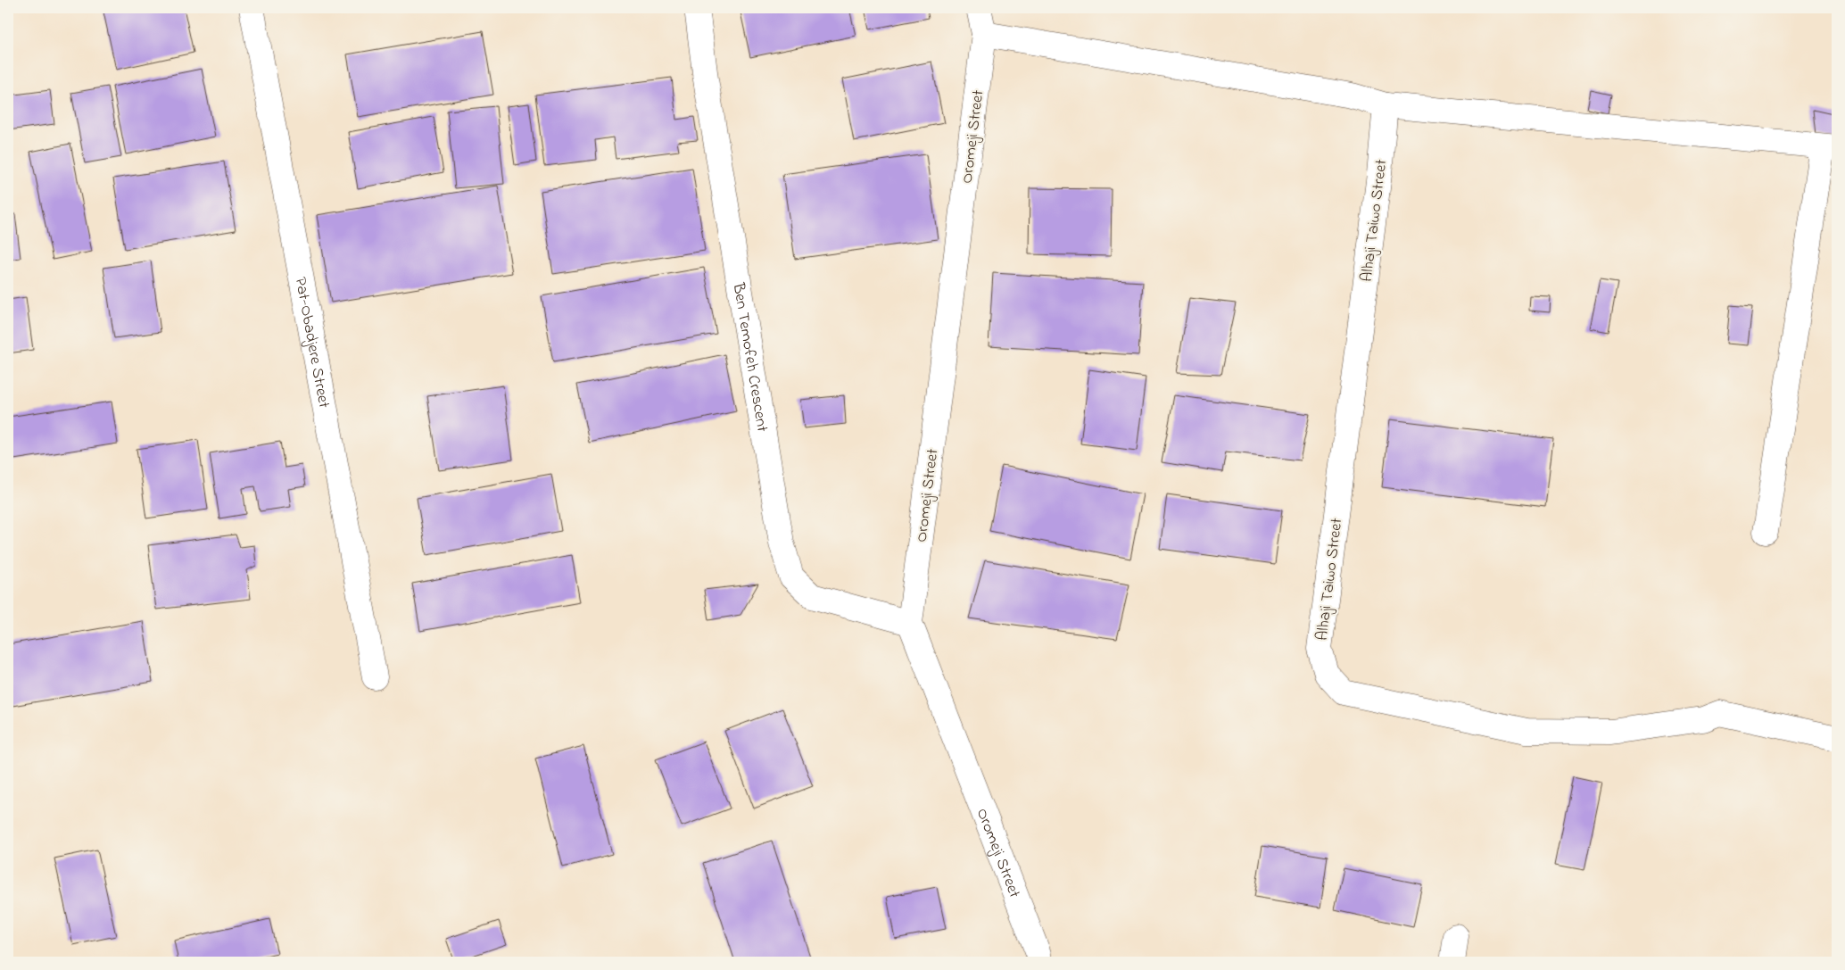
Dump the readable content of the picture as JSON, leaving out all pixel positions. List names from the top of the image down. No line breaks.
{"streets":{"street":["Oromeji Street","Alhaji Taiwo Street","Pat-Obadjere Street","Ben Temofeh Crescent"]},"crossings":[["Oromeji Street","Ben Temofeh Crescent"]]}
